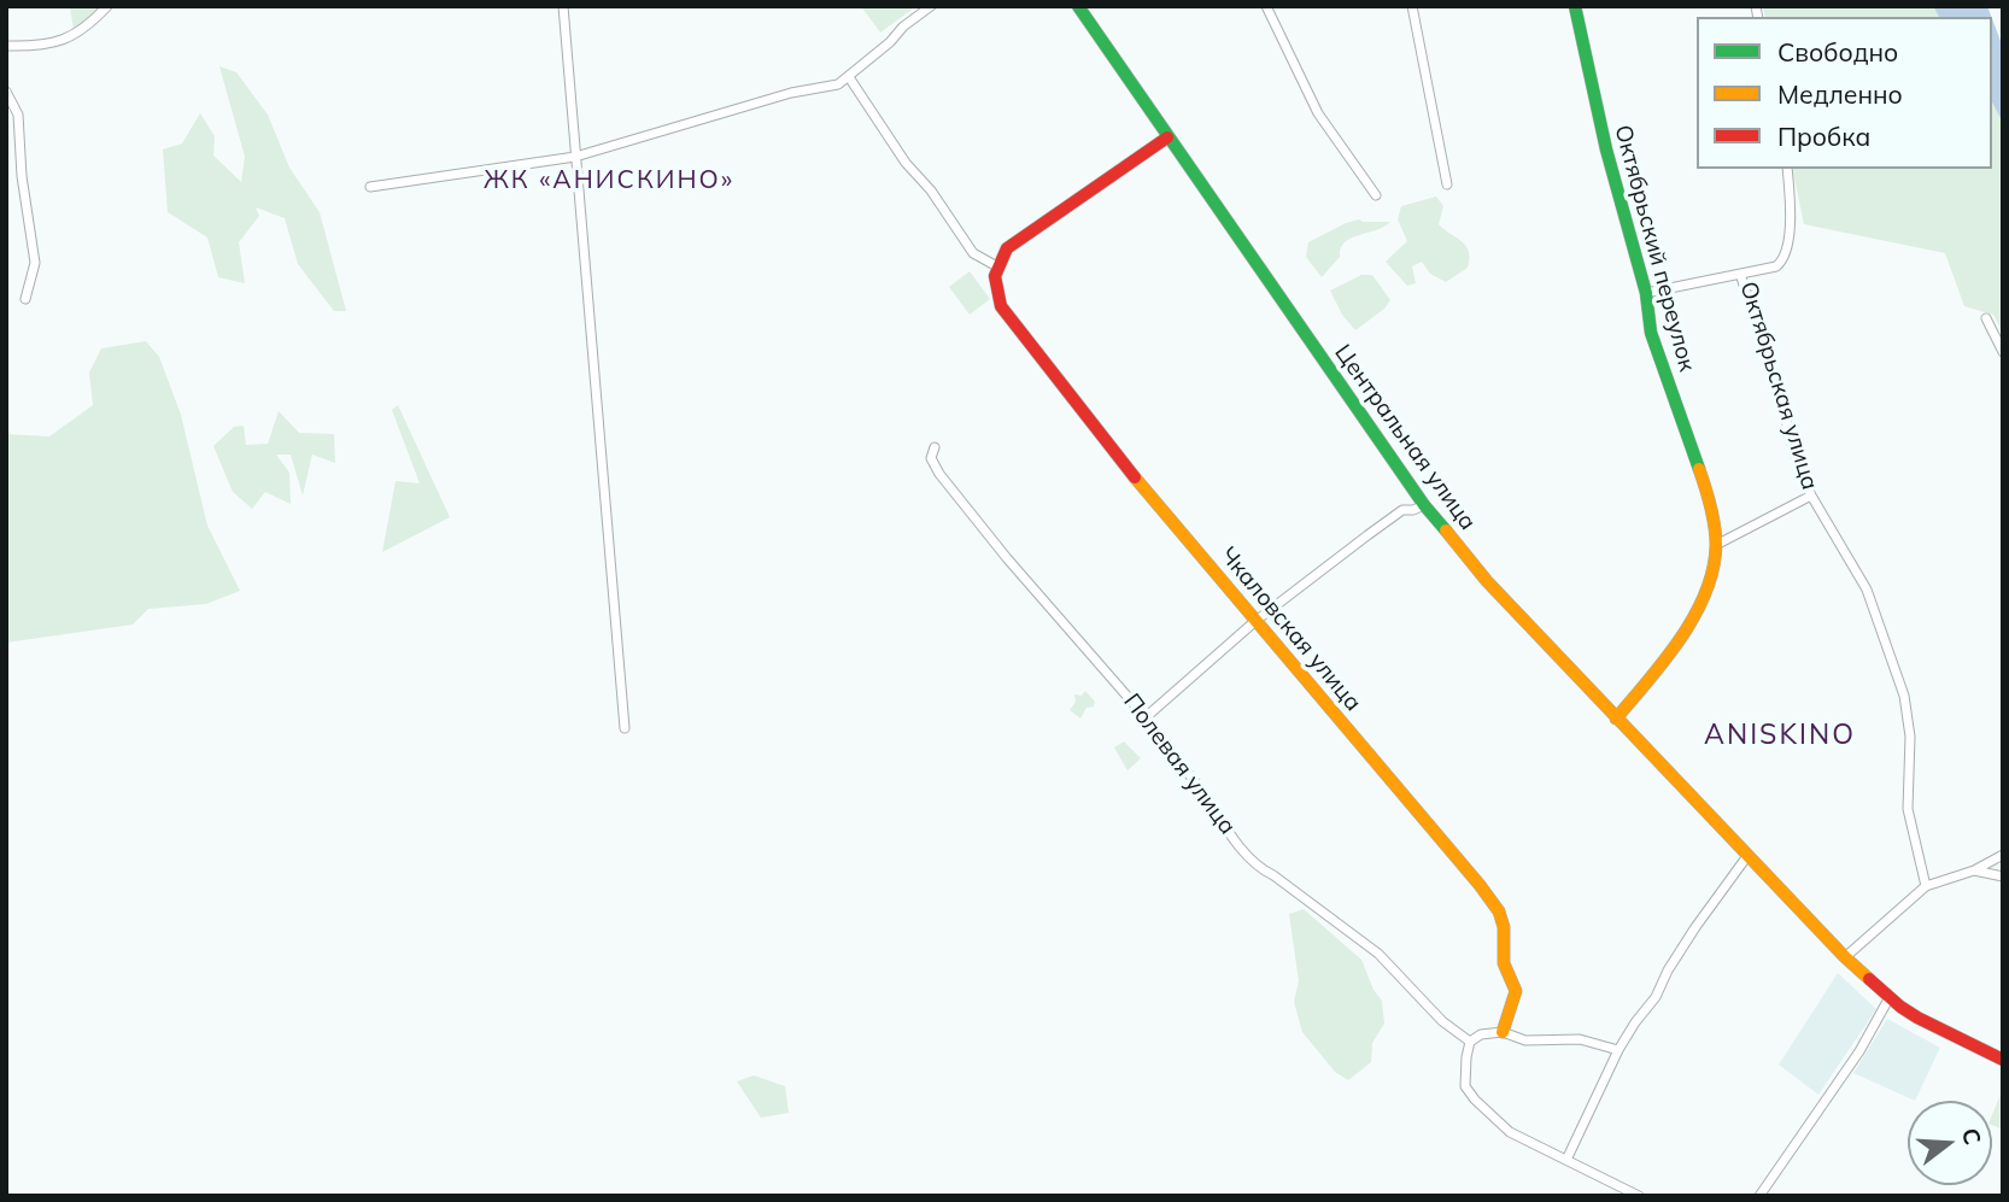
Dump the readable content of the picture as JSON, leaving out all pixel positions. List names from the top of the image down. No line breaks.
{"streets":{"street":["Октябрьский переулок","Октябрьская улица","Центральная улица","Чкаловская улица","Полевая улица"]},"crossings":[["Октябрьский переулок","Центральная улица"]],"districts":["ЖК «АНИСКИНО»","ANISKINO"],"legend":["Свободно","Медленно","Пробка"],"north":"right"}
